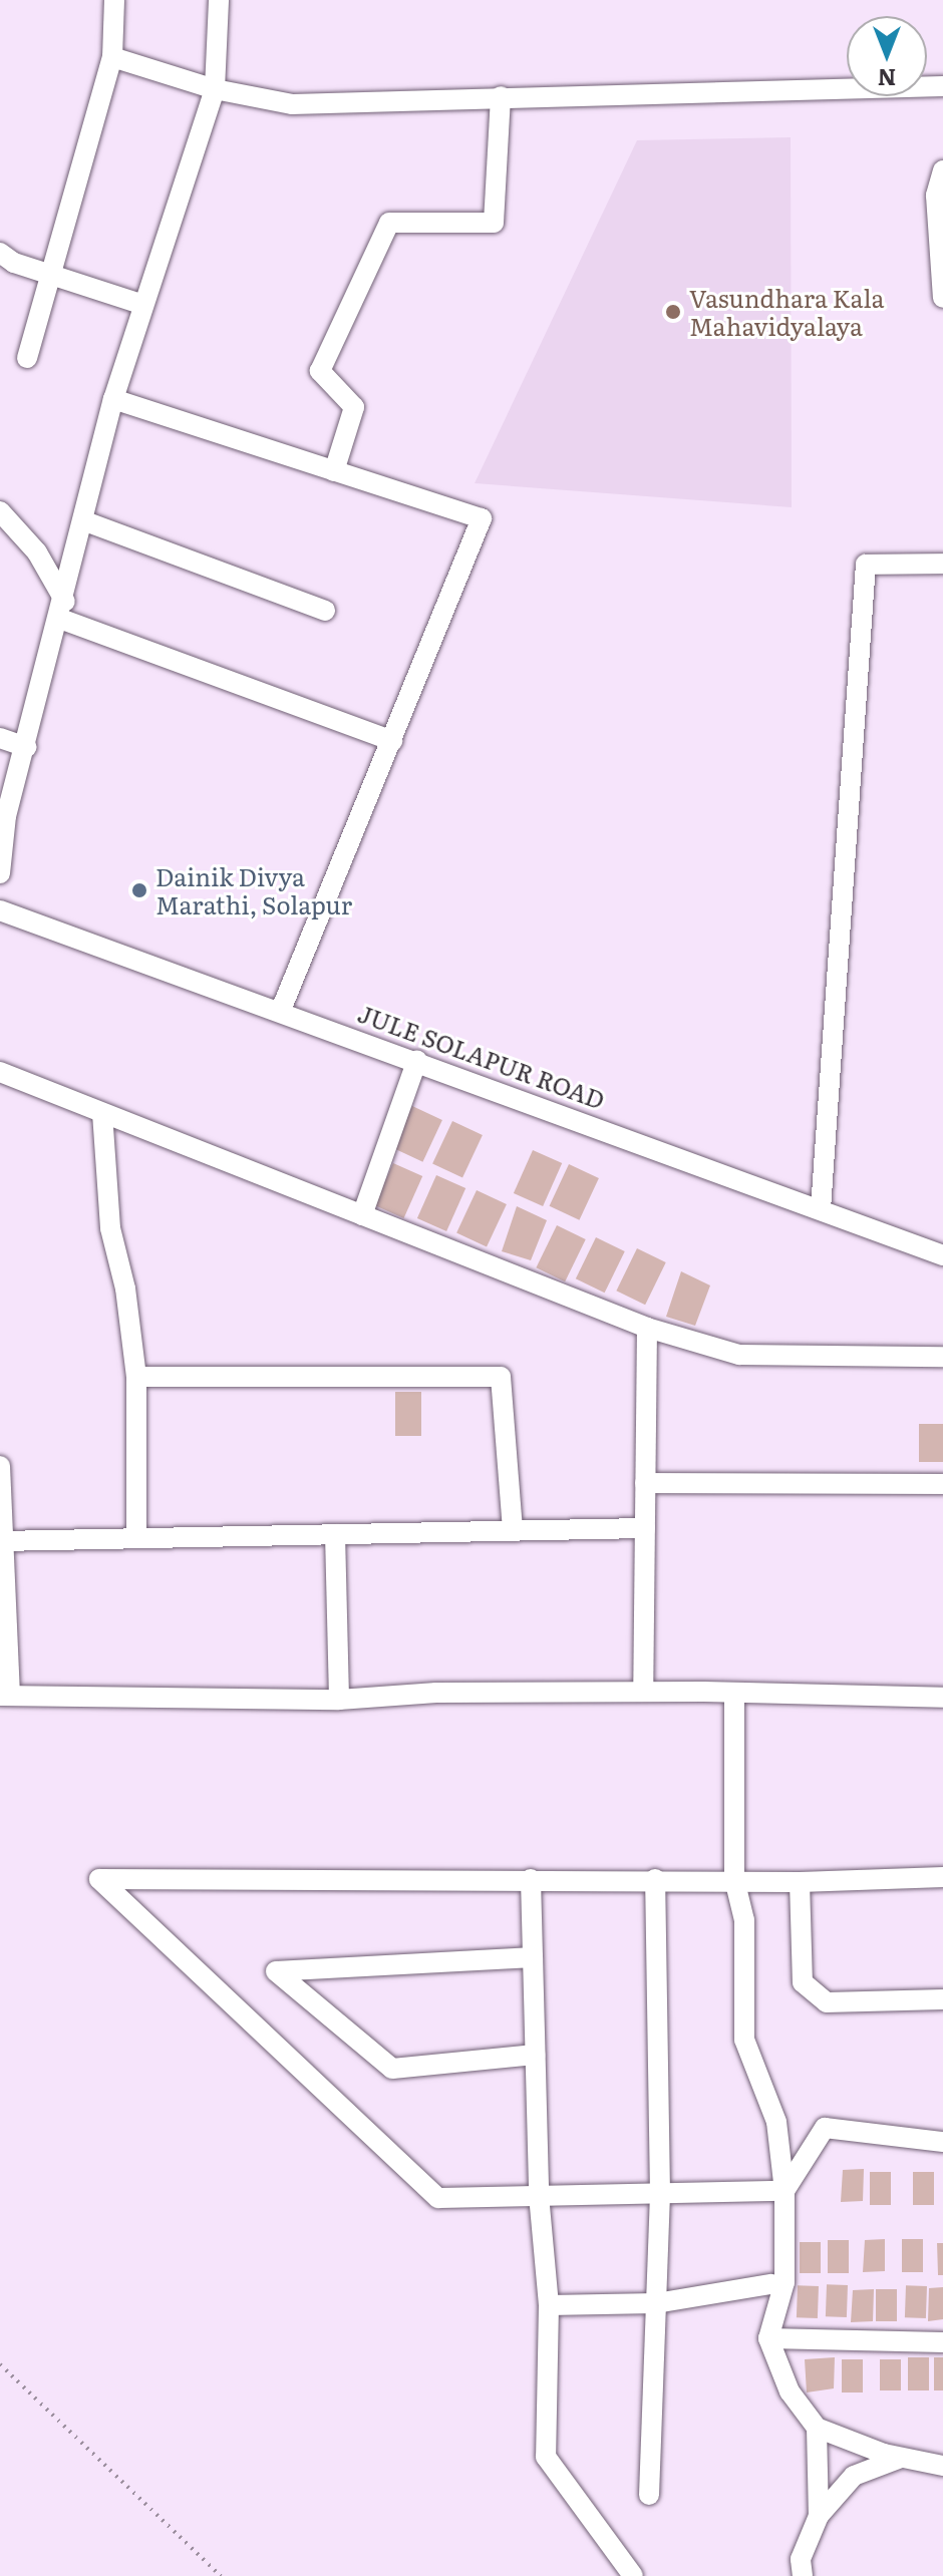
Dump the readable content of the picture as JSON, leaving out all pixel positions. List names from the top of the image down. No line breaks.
{"streets":{"street":["JULE SOLAPUR ROAD"]},"places":["Vasundhara Kala Mahavidyalaya","Dainik Divya Marathi, Solapur"],"north":"bottom"}
